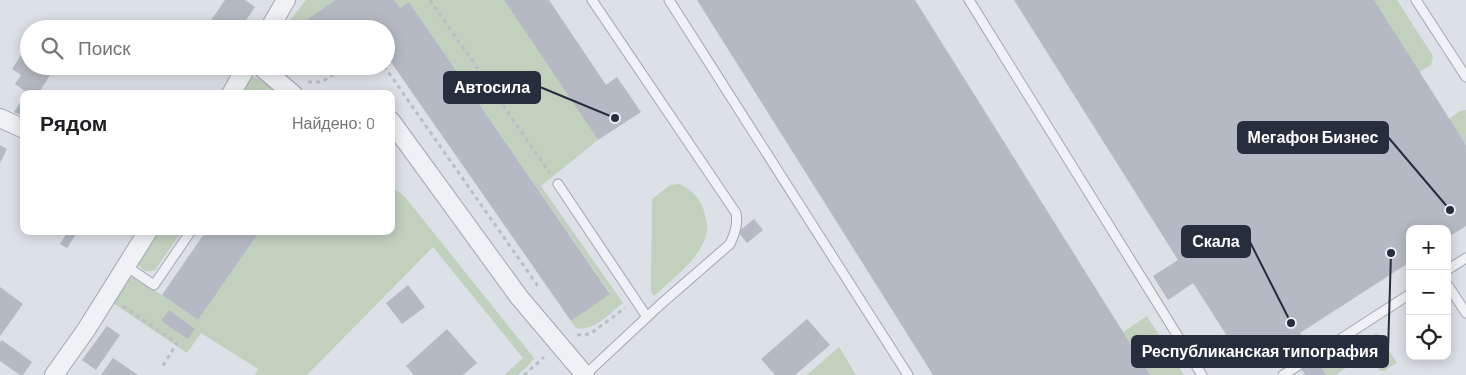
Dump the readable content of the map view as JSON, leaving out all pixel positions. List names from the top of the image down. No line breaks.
{"places":["Автосила","Мегафон Бизнес","Республиканская типография","Скала"],"page":{"search":"Поиск","heading":["Рядом","Найдено: 0"],"map_buttons":["+","−"]}}
